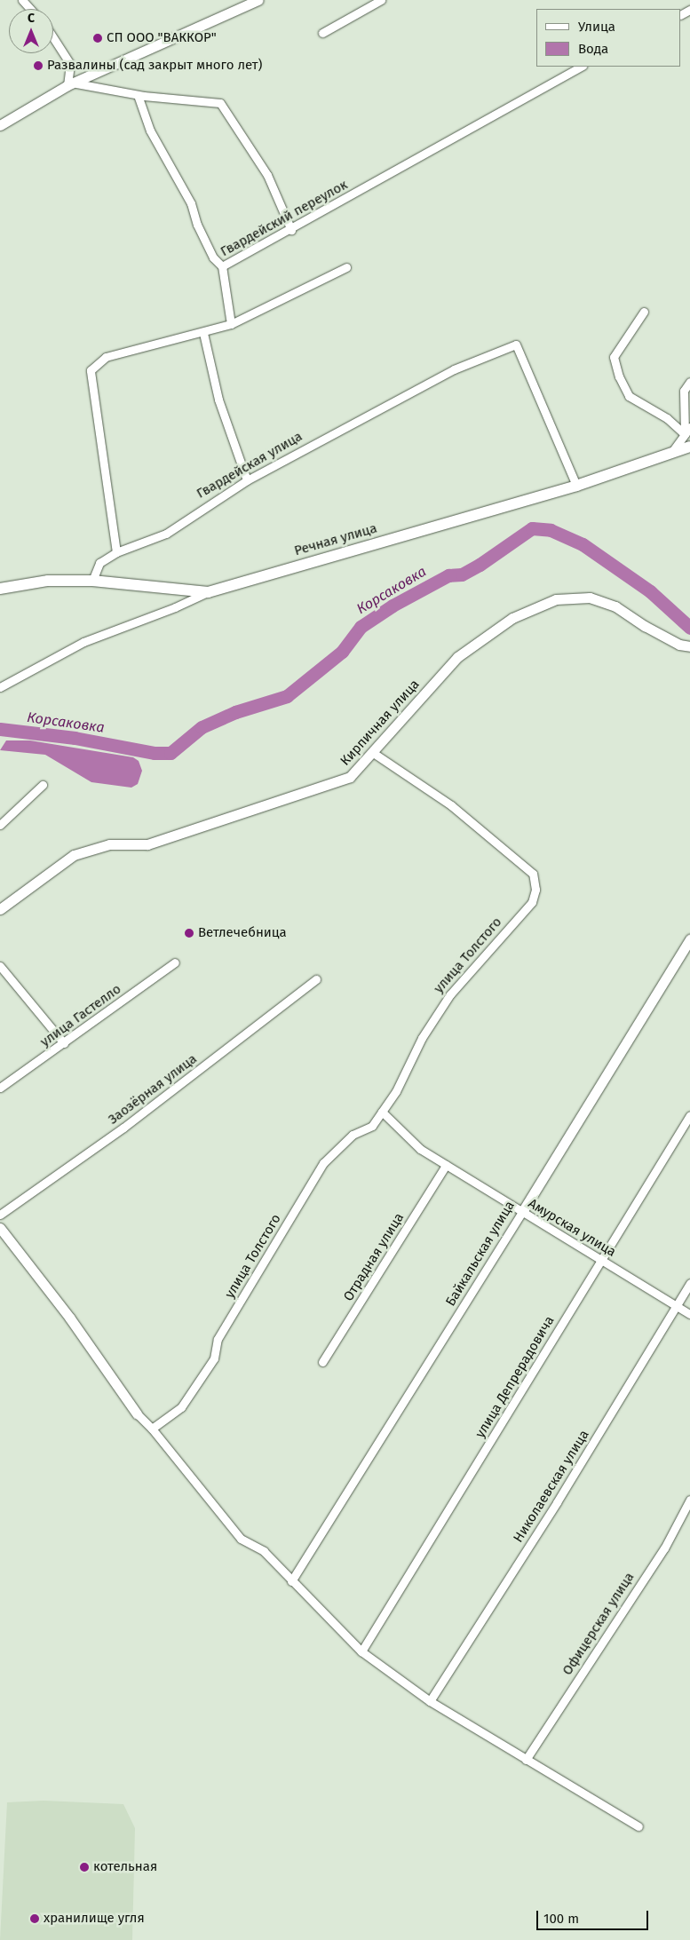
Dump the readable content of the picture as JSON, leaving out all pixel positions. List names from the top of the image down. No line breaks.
{"streets":{"main road":["Речная улица"],"street":["Гвардейский переулок","Гвардейская улица","Кирпичная улица","улица Толстого","улица Гастелло","Заозёрная улица","Амурская улица","Байкальская улица","Отрадная улица","улица Депрерадовича","Николаевская улица","Офицерская улица"]},"crossings":[["Гвардейская улица","Речная улица"],["Кирпичная улица","улица Толстого"],["улица Толстого","Амурская улица"],["Амурская улица","Байкальская улица"],["Амурская улица","Отрадная улица"],["Амурская улица","улица Депрерадовича"],["Амурская улица","Николаевская улица"]],"water":["Корсаковка"],"places":["СП ООО \"ВАККОР\"","Развалины (сад закрыт много лет)","Ветлечебница","котельная","хранилище угля"],"legend":["Улица","Вода"],"scale_bar":"100 m","north":"top"}
